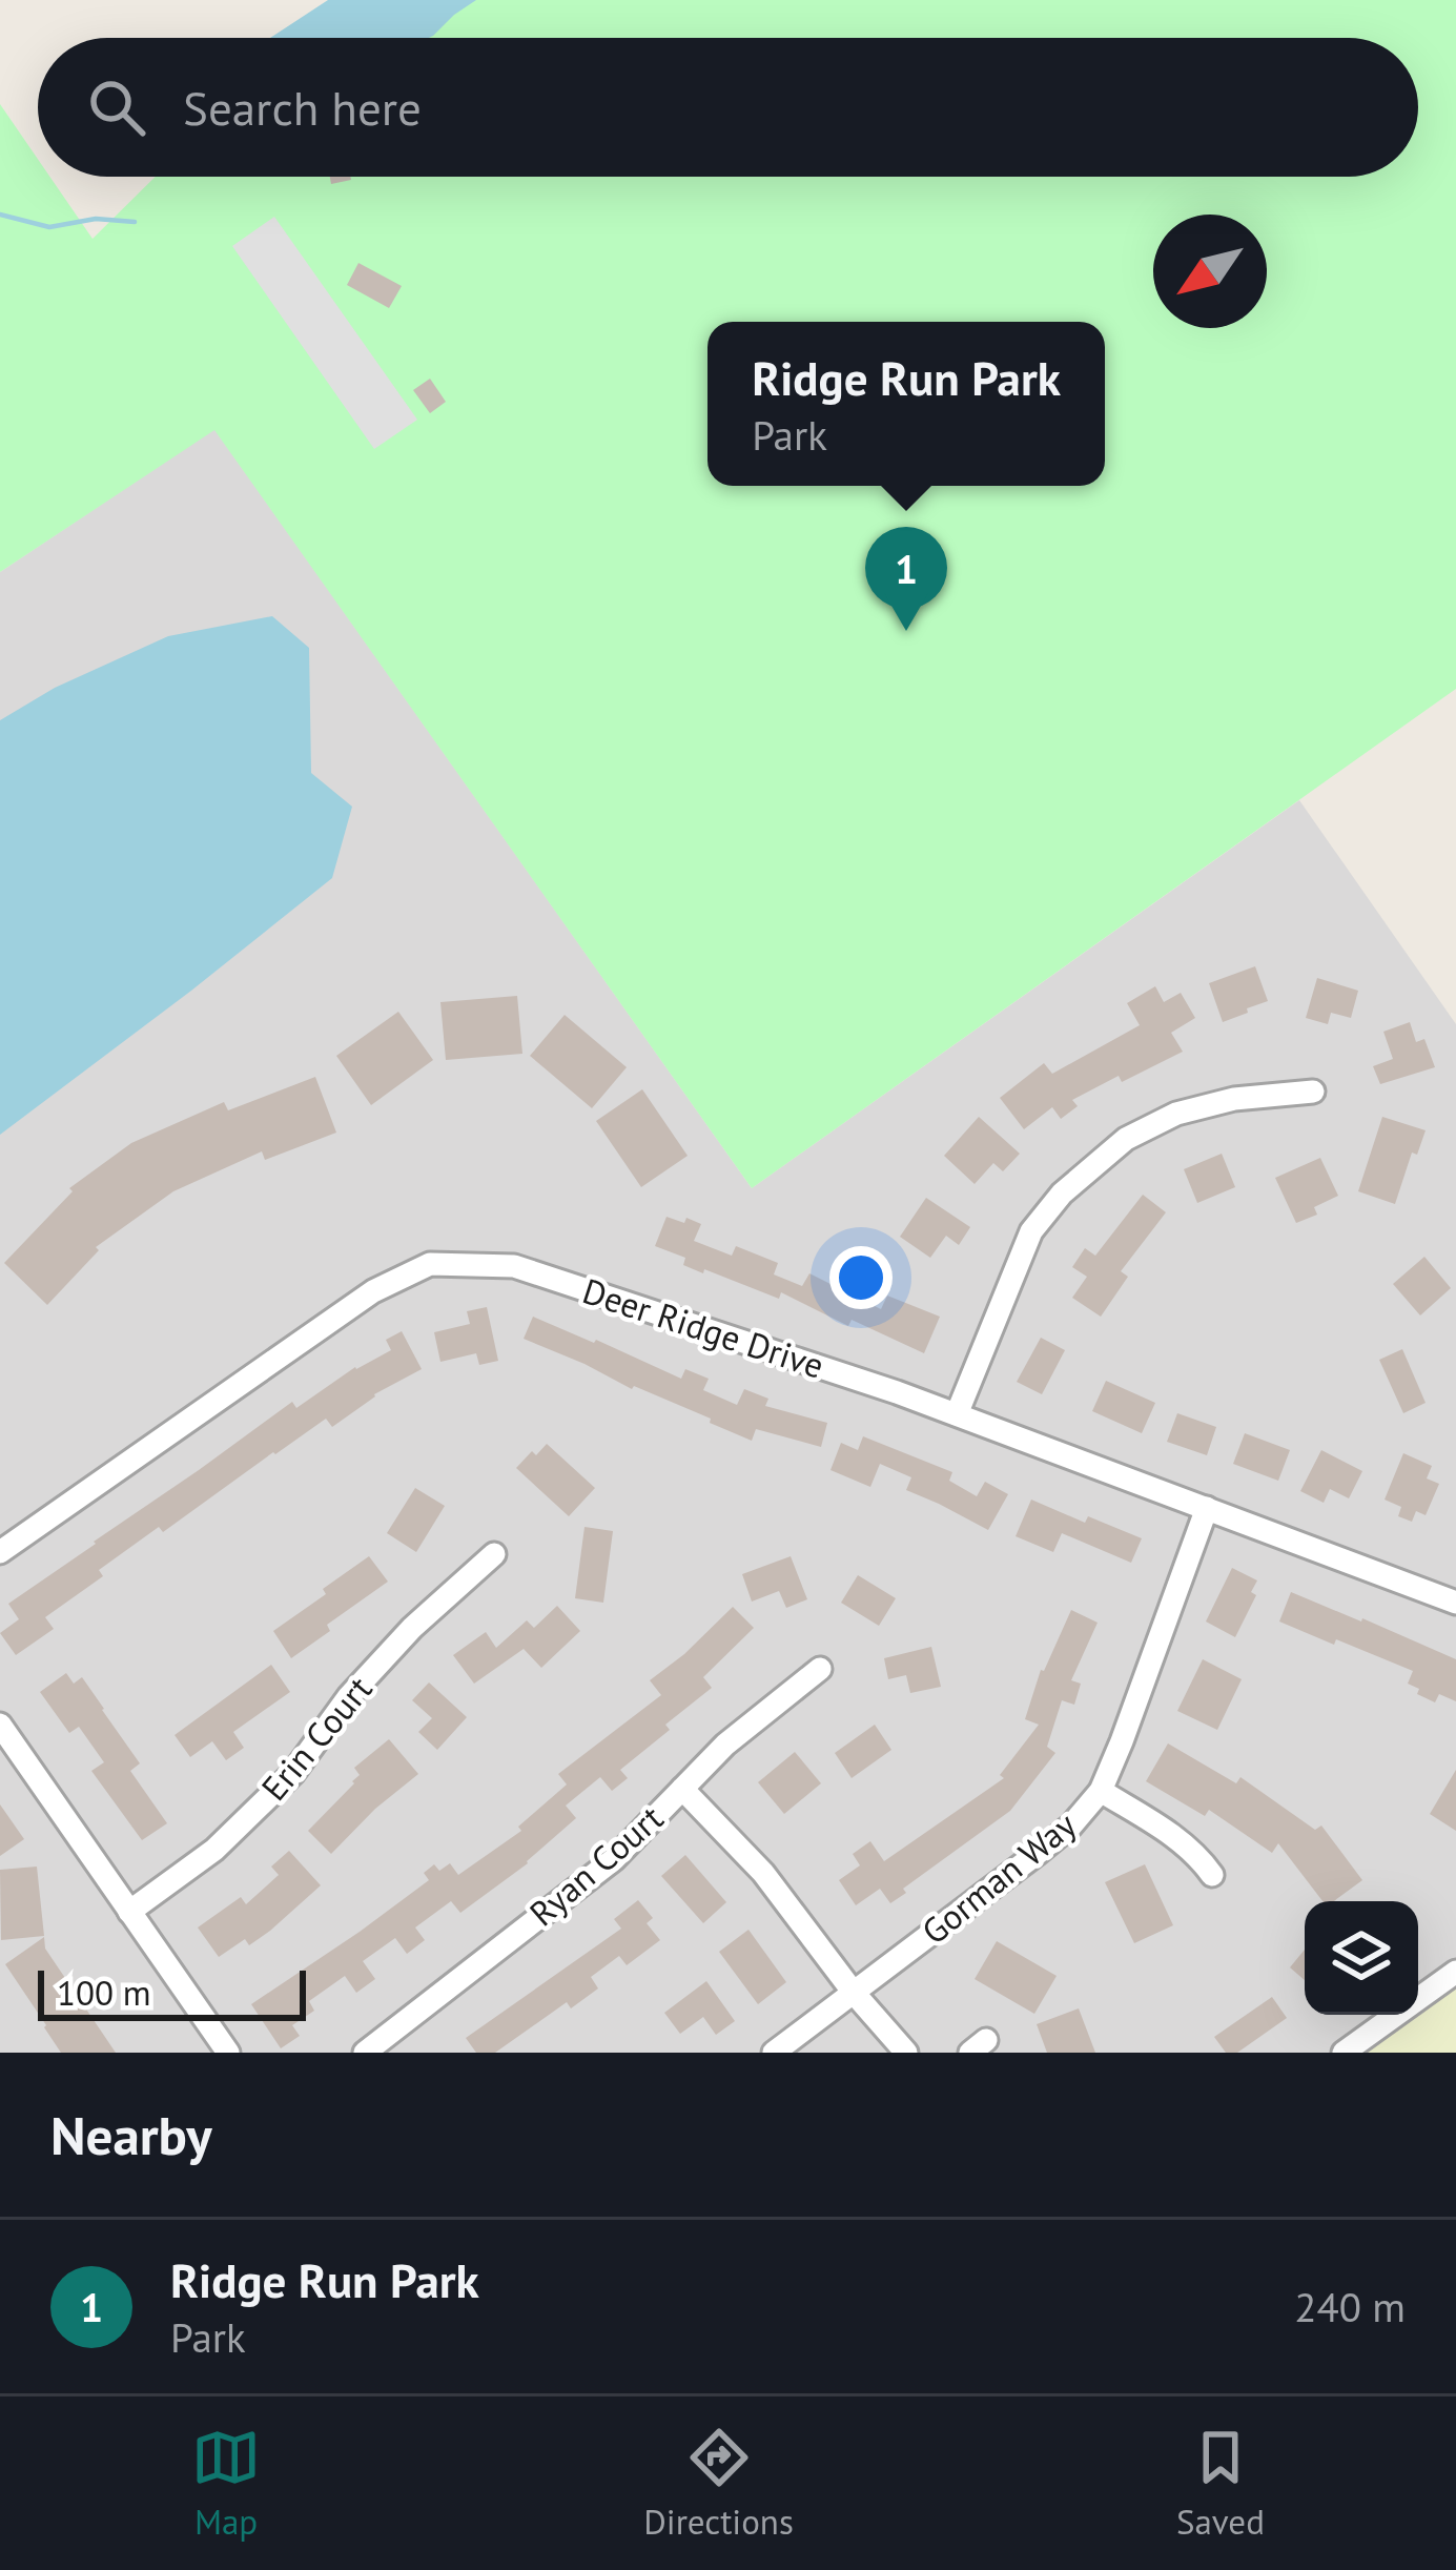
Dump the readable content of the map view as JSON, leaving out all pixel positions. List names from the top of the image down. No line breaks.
{"streets":{"street":["Deer Ridge Drive","Erin Court","Ryan Court","Gorman Way"]},"crossings":[["Deer Ridge Drive","Gorman Way"]],"scale_bar":"100 m","north":"bottom left","page":{"search":"Search here","popup":["Ridge Run Park","Park"],"pins":"1","scale":"100 m","heading":"Nearby","list":[{"mark":"1","name":"Ridge Run Park","note":"Park","value":"240 m"}],"nav":["Map","Directions","Saved"]}}
